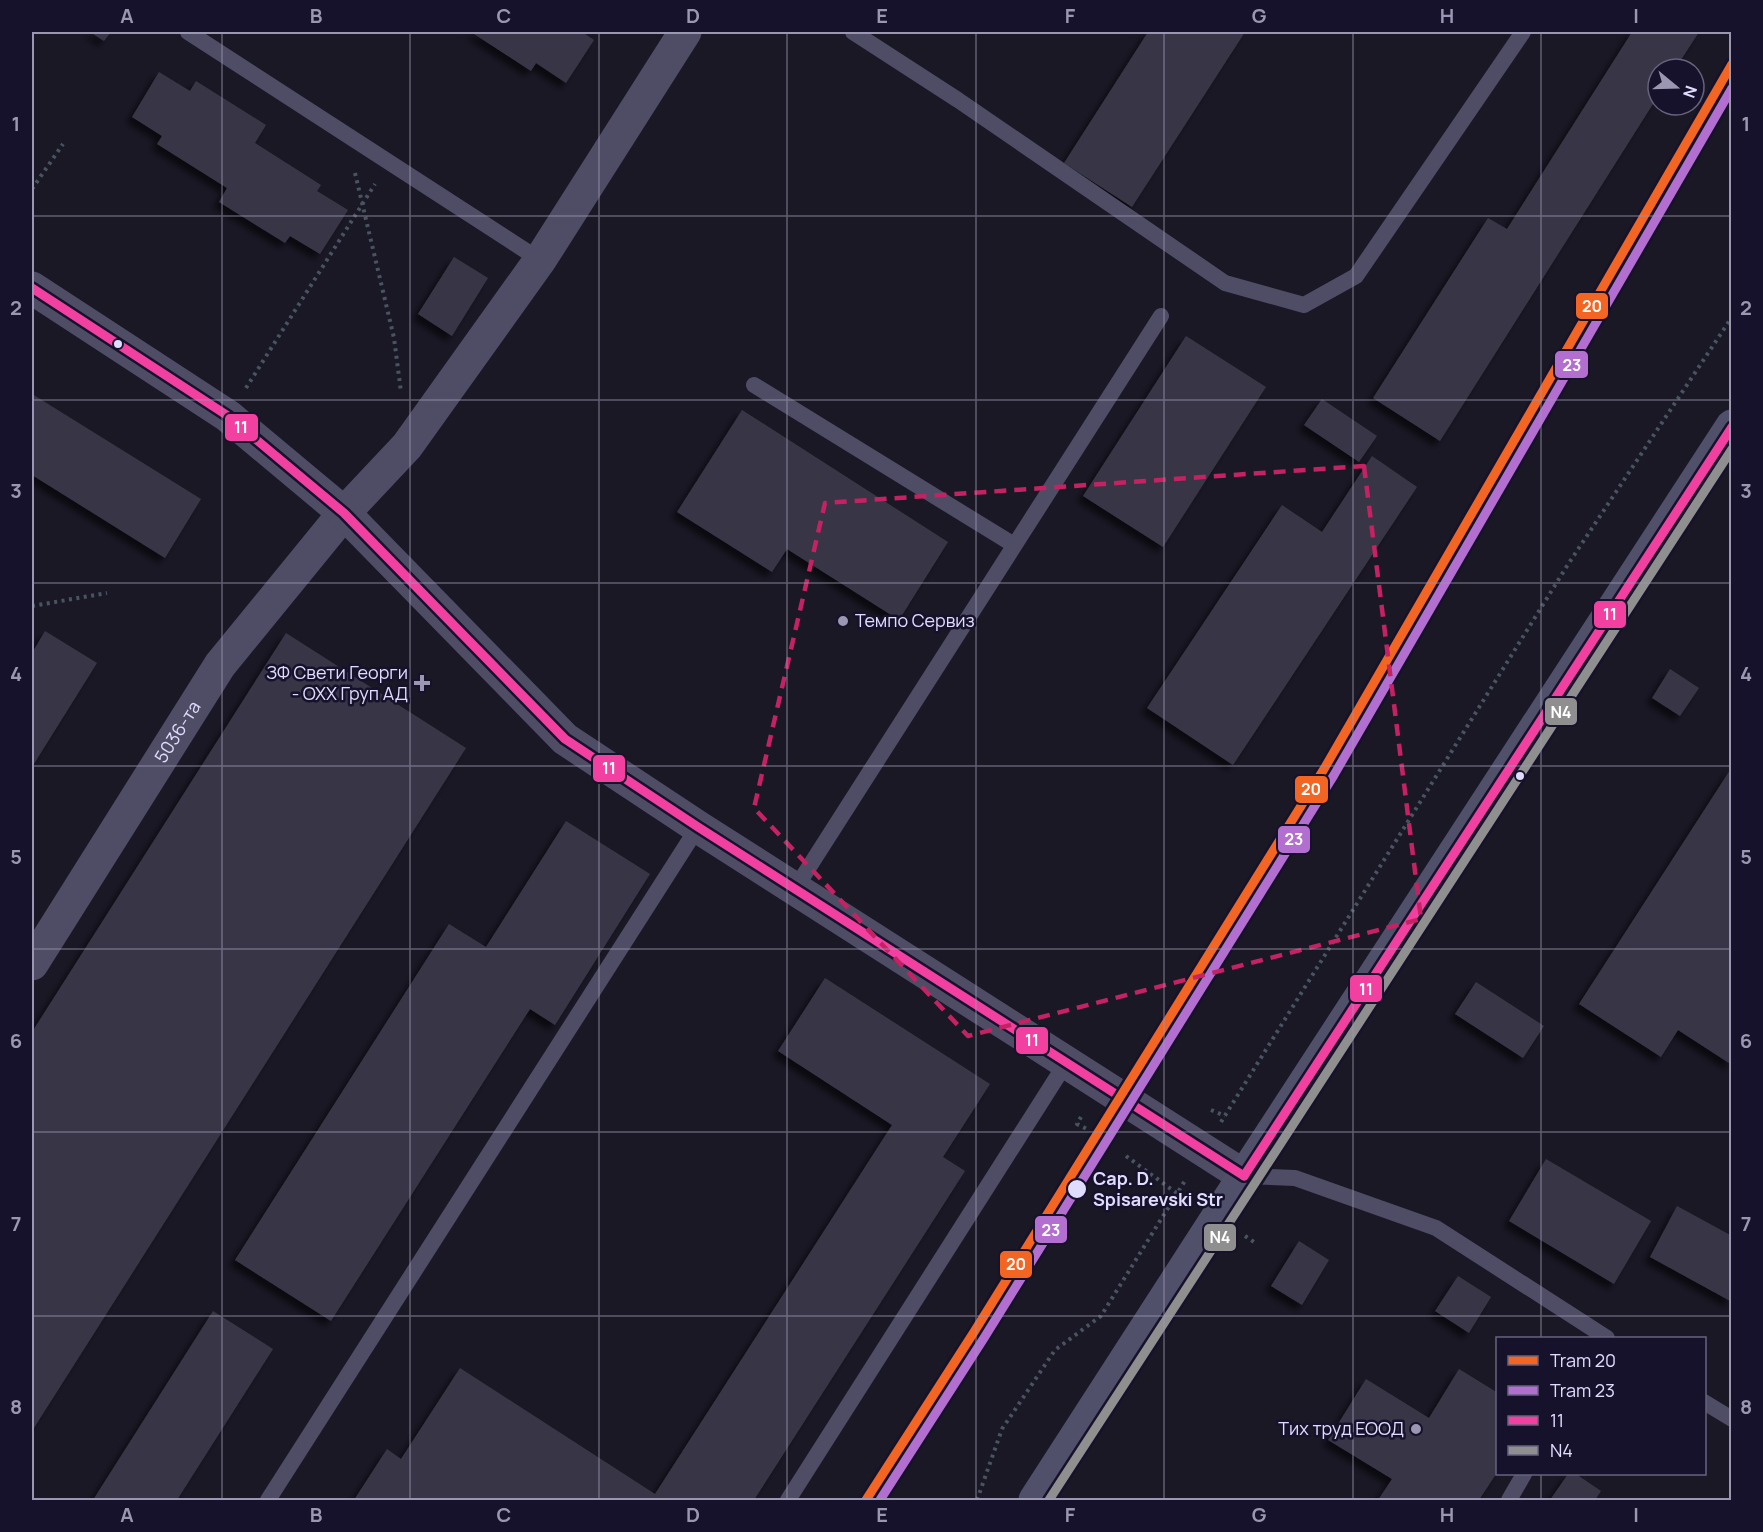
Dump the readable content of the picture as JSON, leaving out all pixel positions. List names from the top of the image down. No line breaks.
{"streets":{"street":["5036-та"]},"places":{"other":["Темпо Сервиз","Cap. D. Spisarevski Str","Тих труд ЕООД"],"health":["ЗФ Свети Георги - ОХХ Груп АД"]},"lines":["tram line 20","tram line 23","transit line 11","transit line N4"],"legend":["Tram 20","Tram 23","11","N4"],"north":"right","grid":{"columns":["A","B","C","D","E","F","G","H","I"],"rows":["1","2","3","4","5","6","7","8"]}}
